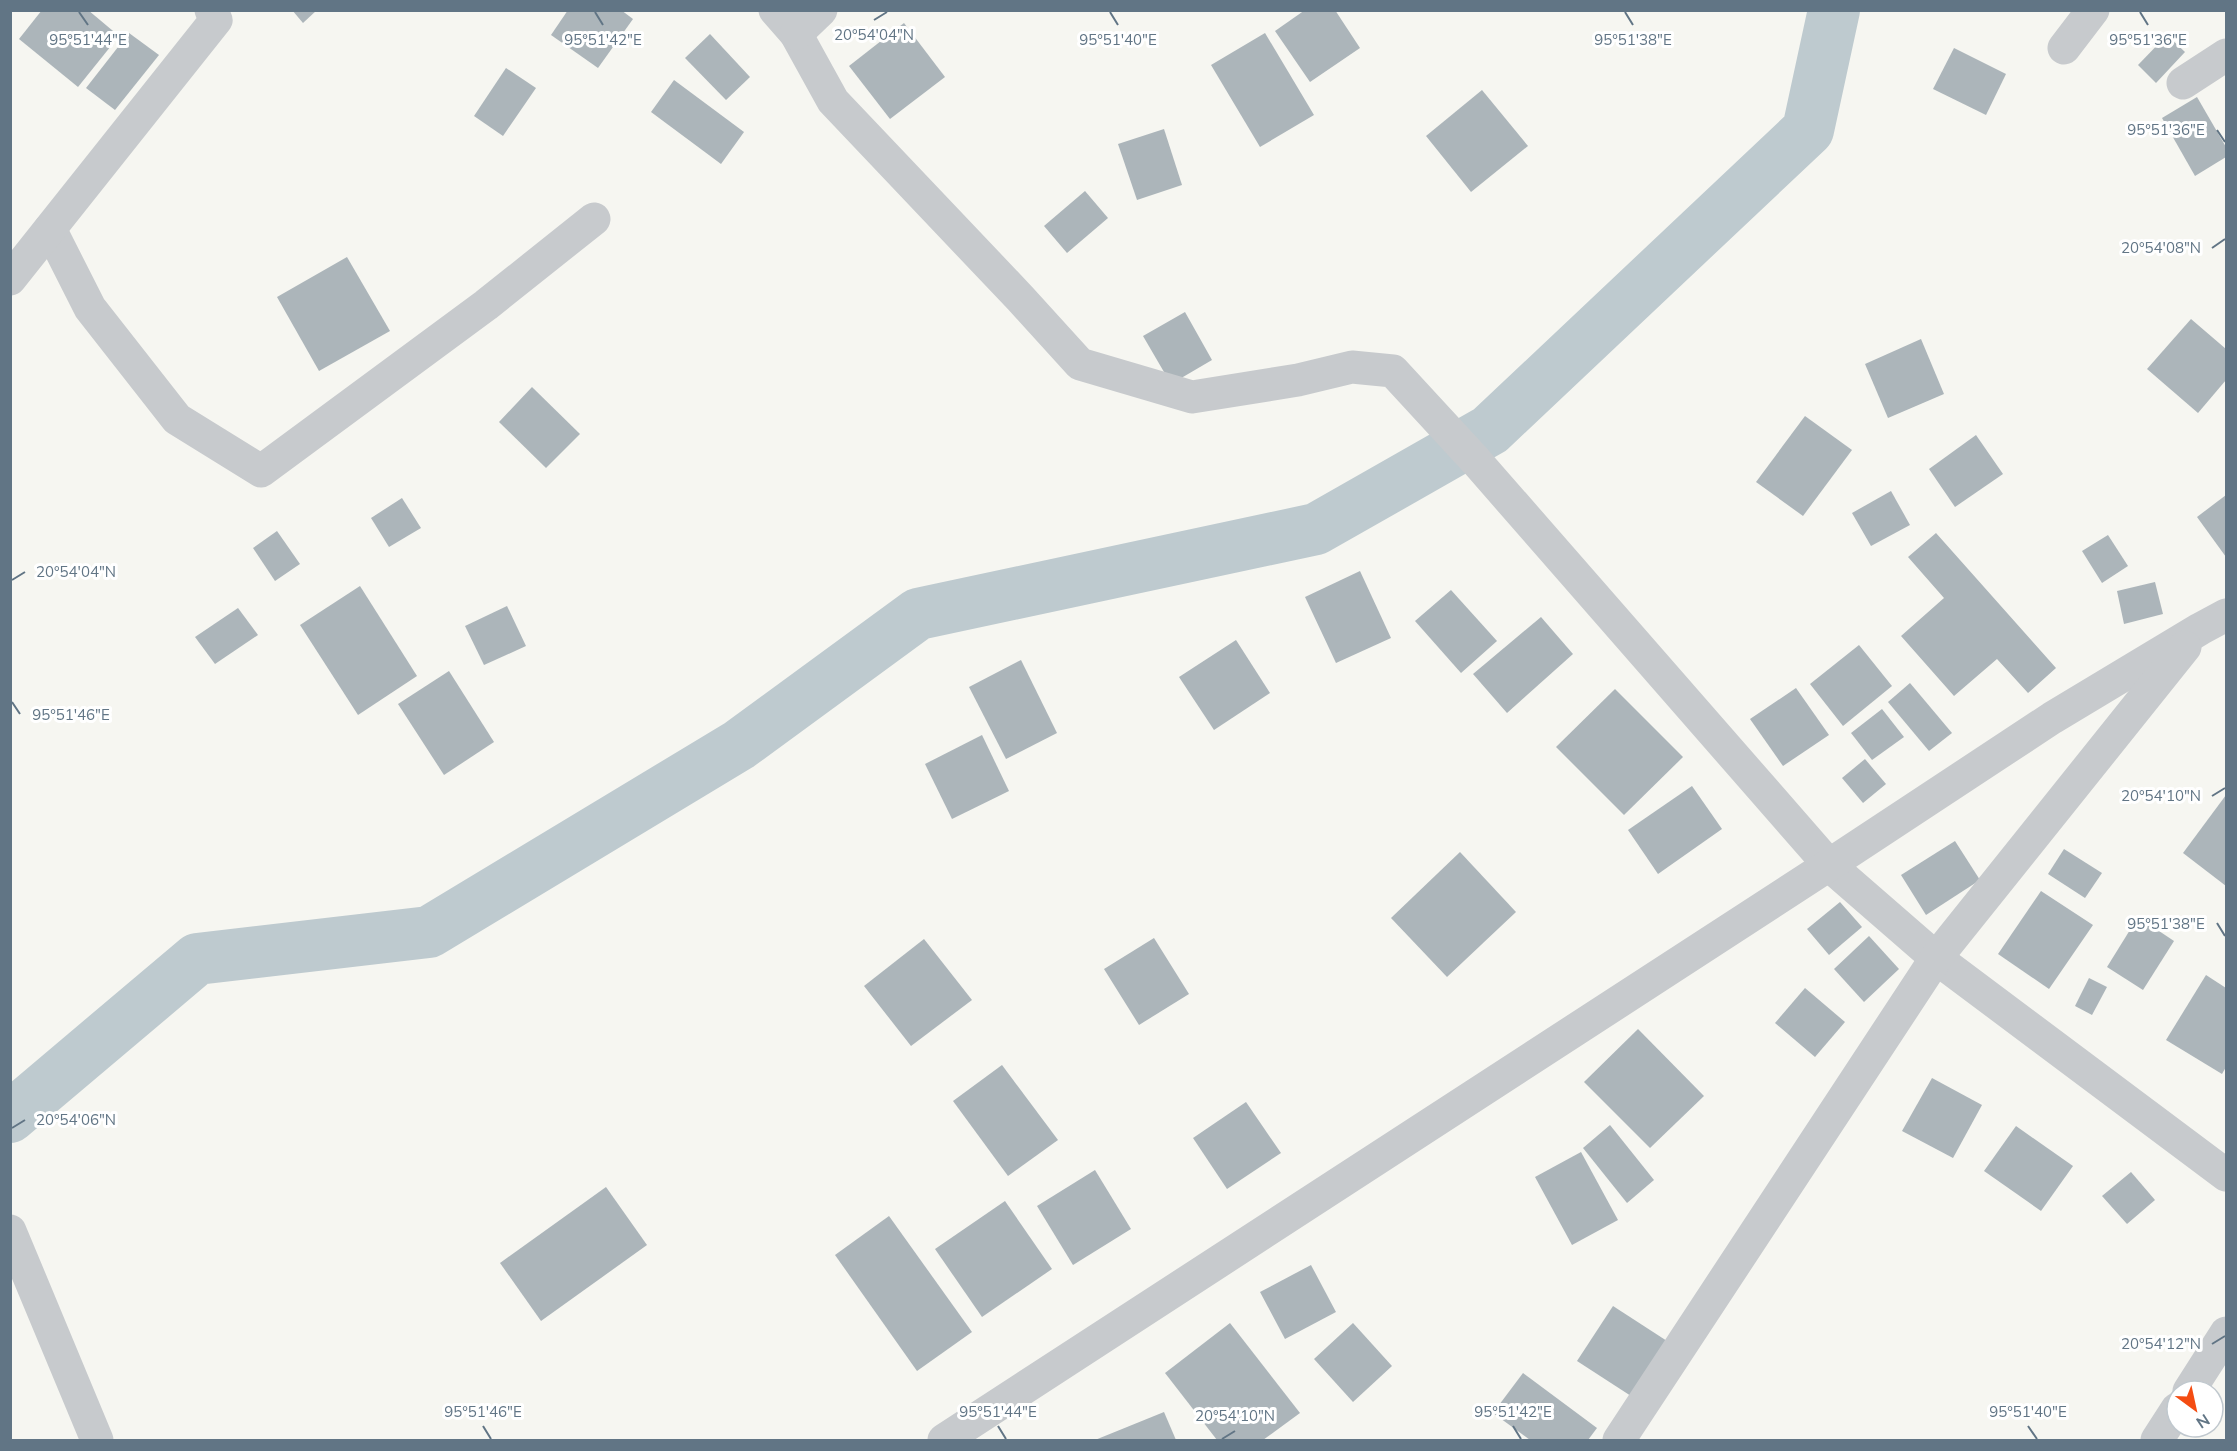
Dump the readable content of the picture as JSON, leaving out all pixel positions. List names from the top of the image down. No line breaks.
{"north":"bottom right","coordinates":["20°54'04\"N","95°51'44\"E","95°51'42\"E","95°51'40\"E","95°51'38\"E","95°51'36\"E","20°54'08\"N","95°51'46\"E","20°54'10\"N","20°54'06\"N","20°54'12\"N"]}
